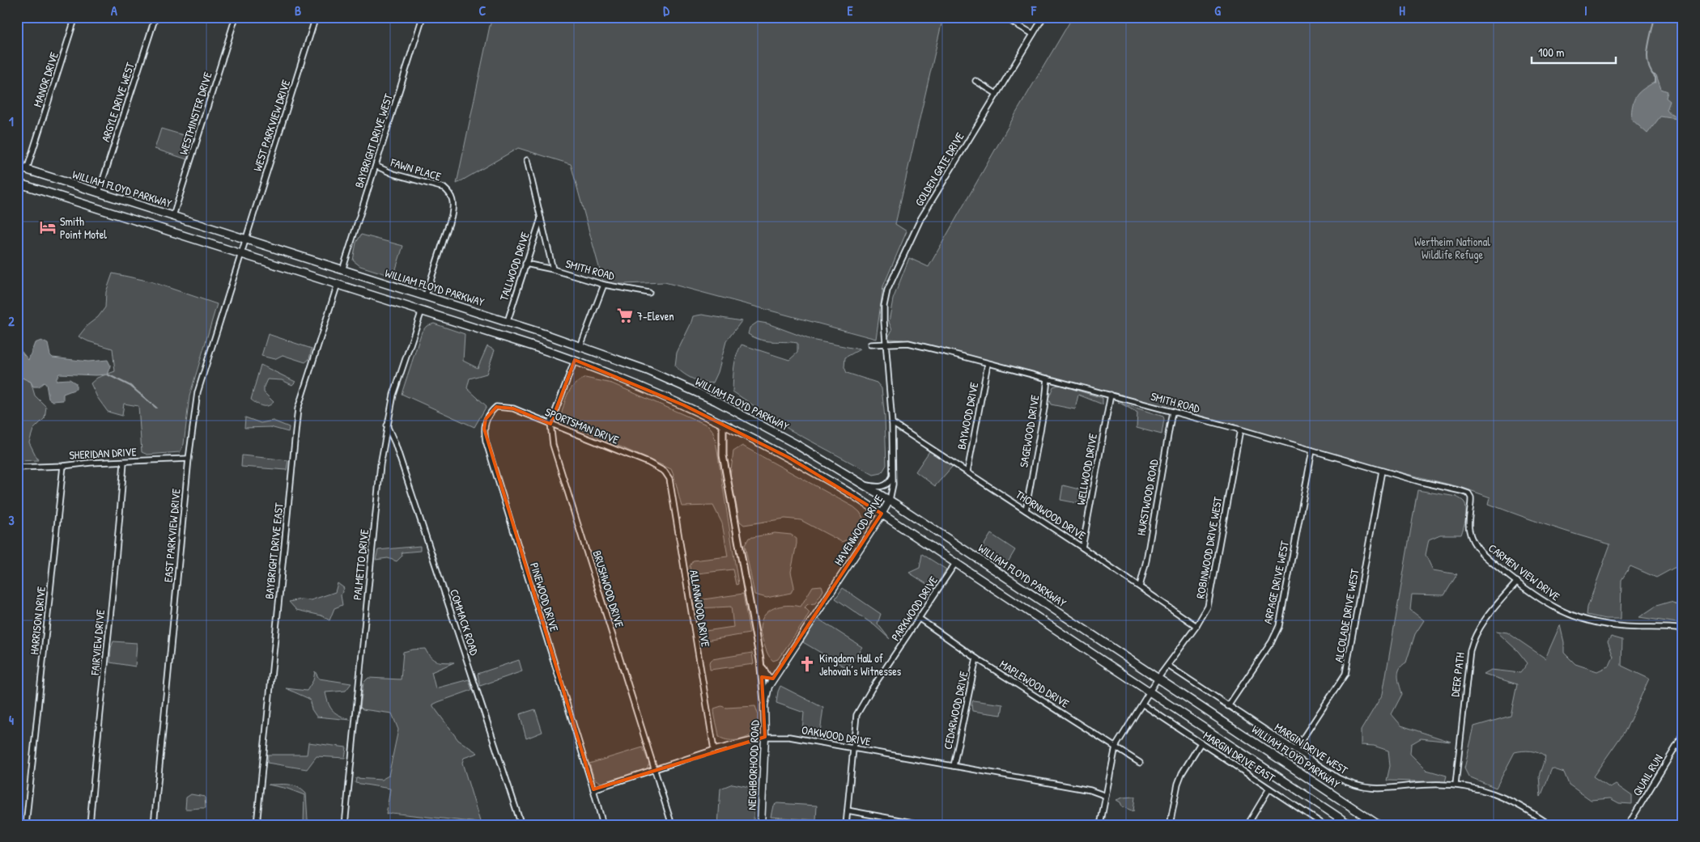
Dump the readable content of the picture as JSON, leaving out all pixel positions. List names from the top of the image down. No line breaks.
{"streets":{"highway":["WILLIAM FLOYD PARKWAY"],"main road":["HAVENWOOD DRIVE","NEIGHBORHOOD ROAD"],"street":["MANOR DRIVE","ARGYLE DRIVE WEST","WESTMINSTER DRIVE","WEST PARKVIEW DRIVE","BAYBRIGHT DRIVE WEST","FAWN PLACE","GOLDEN GATE DRIVE","TALLWOOD DRIVE","SMITH ROAD","BAYWOOD DRIVE","SPORTSMAN DRIVE","SAGEWOOD DRIVE","SHERIDAN DRIVE","WELLWOOD DRIVE","HURSTWOOD ROAD","THORNWOOD DRIVE","EAST PARKVIEW DRIVE","ROBINWOOD DRIVE WEST","BAYBRIGHT DRIVE EAST","PALMETTO DRIVE","CARMEN VIEW DRIVE","ARPAGE DRIVE WEST","BRUSHWOOD DRIVE","PINEWOOD DRIVE","ALLANWOOD DRIVE","PARKWOOD DRIVE","ALCOLADE DRIVE WEST","HARRISON DRIVE","COMMACK ROAD","FAIRVIEW DRIVE","DEER PATH","MAPLEWOOD DRIVE","CEDARWOOD DRIVE","OAKWOOD DRIVE","MARGIN DRIVE WEST","MARGIN DRIVE EAST","QUAIL RUN"]},"crossings":[["MANOR DRIVE","WILLIAM FLOYD PARKWAY"],["ARGYLE DRIVE WEST","WILLIAM FLOYD PARKWAY"],["WESTMINSTER DRIVE","WILLIAM FLOYD PARKWAY"],["WEST PARKVIEW DRIVE","WILLIAM FLOYD PARKWAY"],["WEST PARKVIEW DRIVE","EAST PARKVIEW DRIVE"],["BAYBRIGHT DRIVE WEST","FAWN PLACE"],["BAYBRIGHT DRIVE WEST","WILLIAM FLOYD PARKWAY"],["FAWN PLACE","WILLIAM FLOYD PARKWAY"],["GOLDEN GATE DRIVE","SMITH ROAD"],["GOLDEN GATE DRIVE","HAVENWOOD DRIVE"],["WILLIAM FLOYD PARKWAY","TALLWOOD DRIVE"],["WILLIAM FLOYD PARKWAY","HAVENWOOD DRIVE"],["WILLIAM FLOYD PARKWAY","ROBINWOOD DRIVE WEST"],["TALLWOOD DRIVE","SMITH ROAD"],["SMITH ROAD","BAYWOOD DRIVE"],["SMITH ROAD","SAGEWOOD DRIVE"],["SMITH ROAD","WELLWOOD DRIVE"],["SMITH ROAD","HURSTWOOD ROAD"],["SMITH ROAD","HAVENWOOD DRIVE"],["SMITH ROAD","ROBINWOOD DRIVE WEST"],["SMITH ROAD","CARMEN VIEW DRIVE"],["SMITH ROAD","ARPAGE DRIVE WEST"],["SMITH ROAD","ALCOLADE DRIVE WEST"],["BAYWOOD DRIVE","THORNWOOD DRIVE"],["SPORTSMAN DRIVE","BRUSHWOOD DRIVE"],["SPORTSMAN DRIVE","PINEWOOD DRIVE"],["SPORTSMAN DRIVE","ALLANWOOD DRIVE"],["SAGEWOOD DRIVE","THORNWOOD DRIVE"],["SHERIDAN DRIVE","EAST PARKVIEW DRIVE"],["SHERIDAN DRIVE","HARRISON DRIVE"],["SHERIDAN DRIVE","FAIRVIEW DRIVE"],["WELLWOOD DRIVE","THORNWOOD DRIVE"],["HURSTWOOD ROAD","THORNWOOD DRIVE"],["THORNWOOD DRIVE","HAVENWOOD DRIVE"],["THORNWOOD DRIVE","ROBINWOOD DRIVE WEST"],["HAVENWOOD DRIVE","NEIGHBORHOOD ROAD"],["ROBINWOOD DRIVE WEST","MAPLEWOOD DRIVE"],["ROBINWOOD DRIVE WEST","MARGIN DRIVE WEST"],["ROBINWOOD DRIVE WEST","MARGIN DRIVE EAST"],["PALMETTO DRIVE","COMMACK ROAD"],["CARMEN VIEW DRIVE","DEER PATH"],["ARPAGE DRIVE WEST","MARGIN DRIVE WEST"],["BRUSHWOOD DRIVE","OAKWOOD DRIVE"],["PINEWOOD DRIVE","OAKWOOD DRIVE"],["ALLANWOOD DRIVE","OAKWOOD DRIVE"],["PARKWOOD DRIVE","MAPLEWOOD DRIVE"],["PARKWOOD DRIVE","OAKWOOD DRIVE"],["ALCOLADE DRIVE WEST","MARGIN DRIVE WEST"],["DEER PATH","MARGIN DRIVE WEST"],["MAPLEWOOD DRIVE","CEDARWOOD DRIVE"],["CEDARWOOD DRIVE","OAKWOOD DRIVE"],["OAKWOOD DRIVE","NEIGHBORHOOD ROAD"]],"parks":["Wertheim National Wildlife Refuge"],"places":{"hotel":["Smith Point Motel"],"supermarket":["7-Eleven"],"church":["Kingdom Hall of Jehovah’s Witnesses"]},"scale_bar":"100 m","grid":{"columns":["A","B","C","D","E","F","G","H","I"],"rows":["1","2","3","4"]}}
